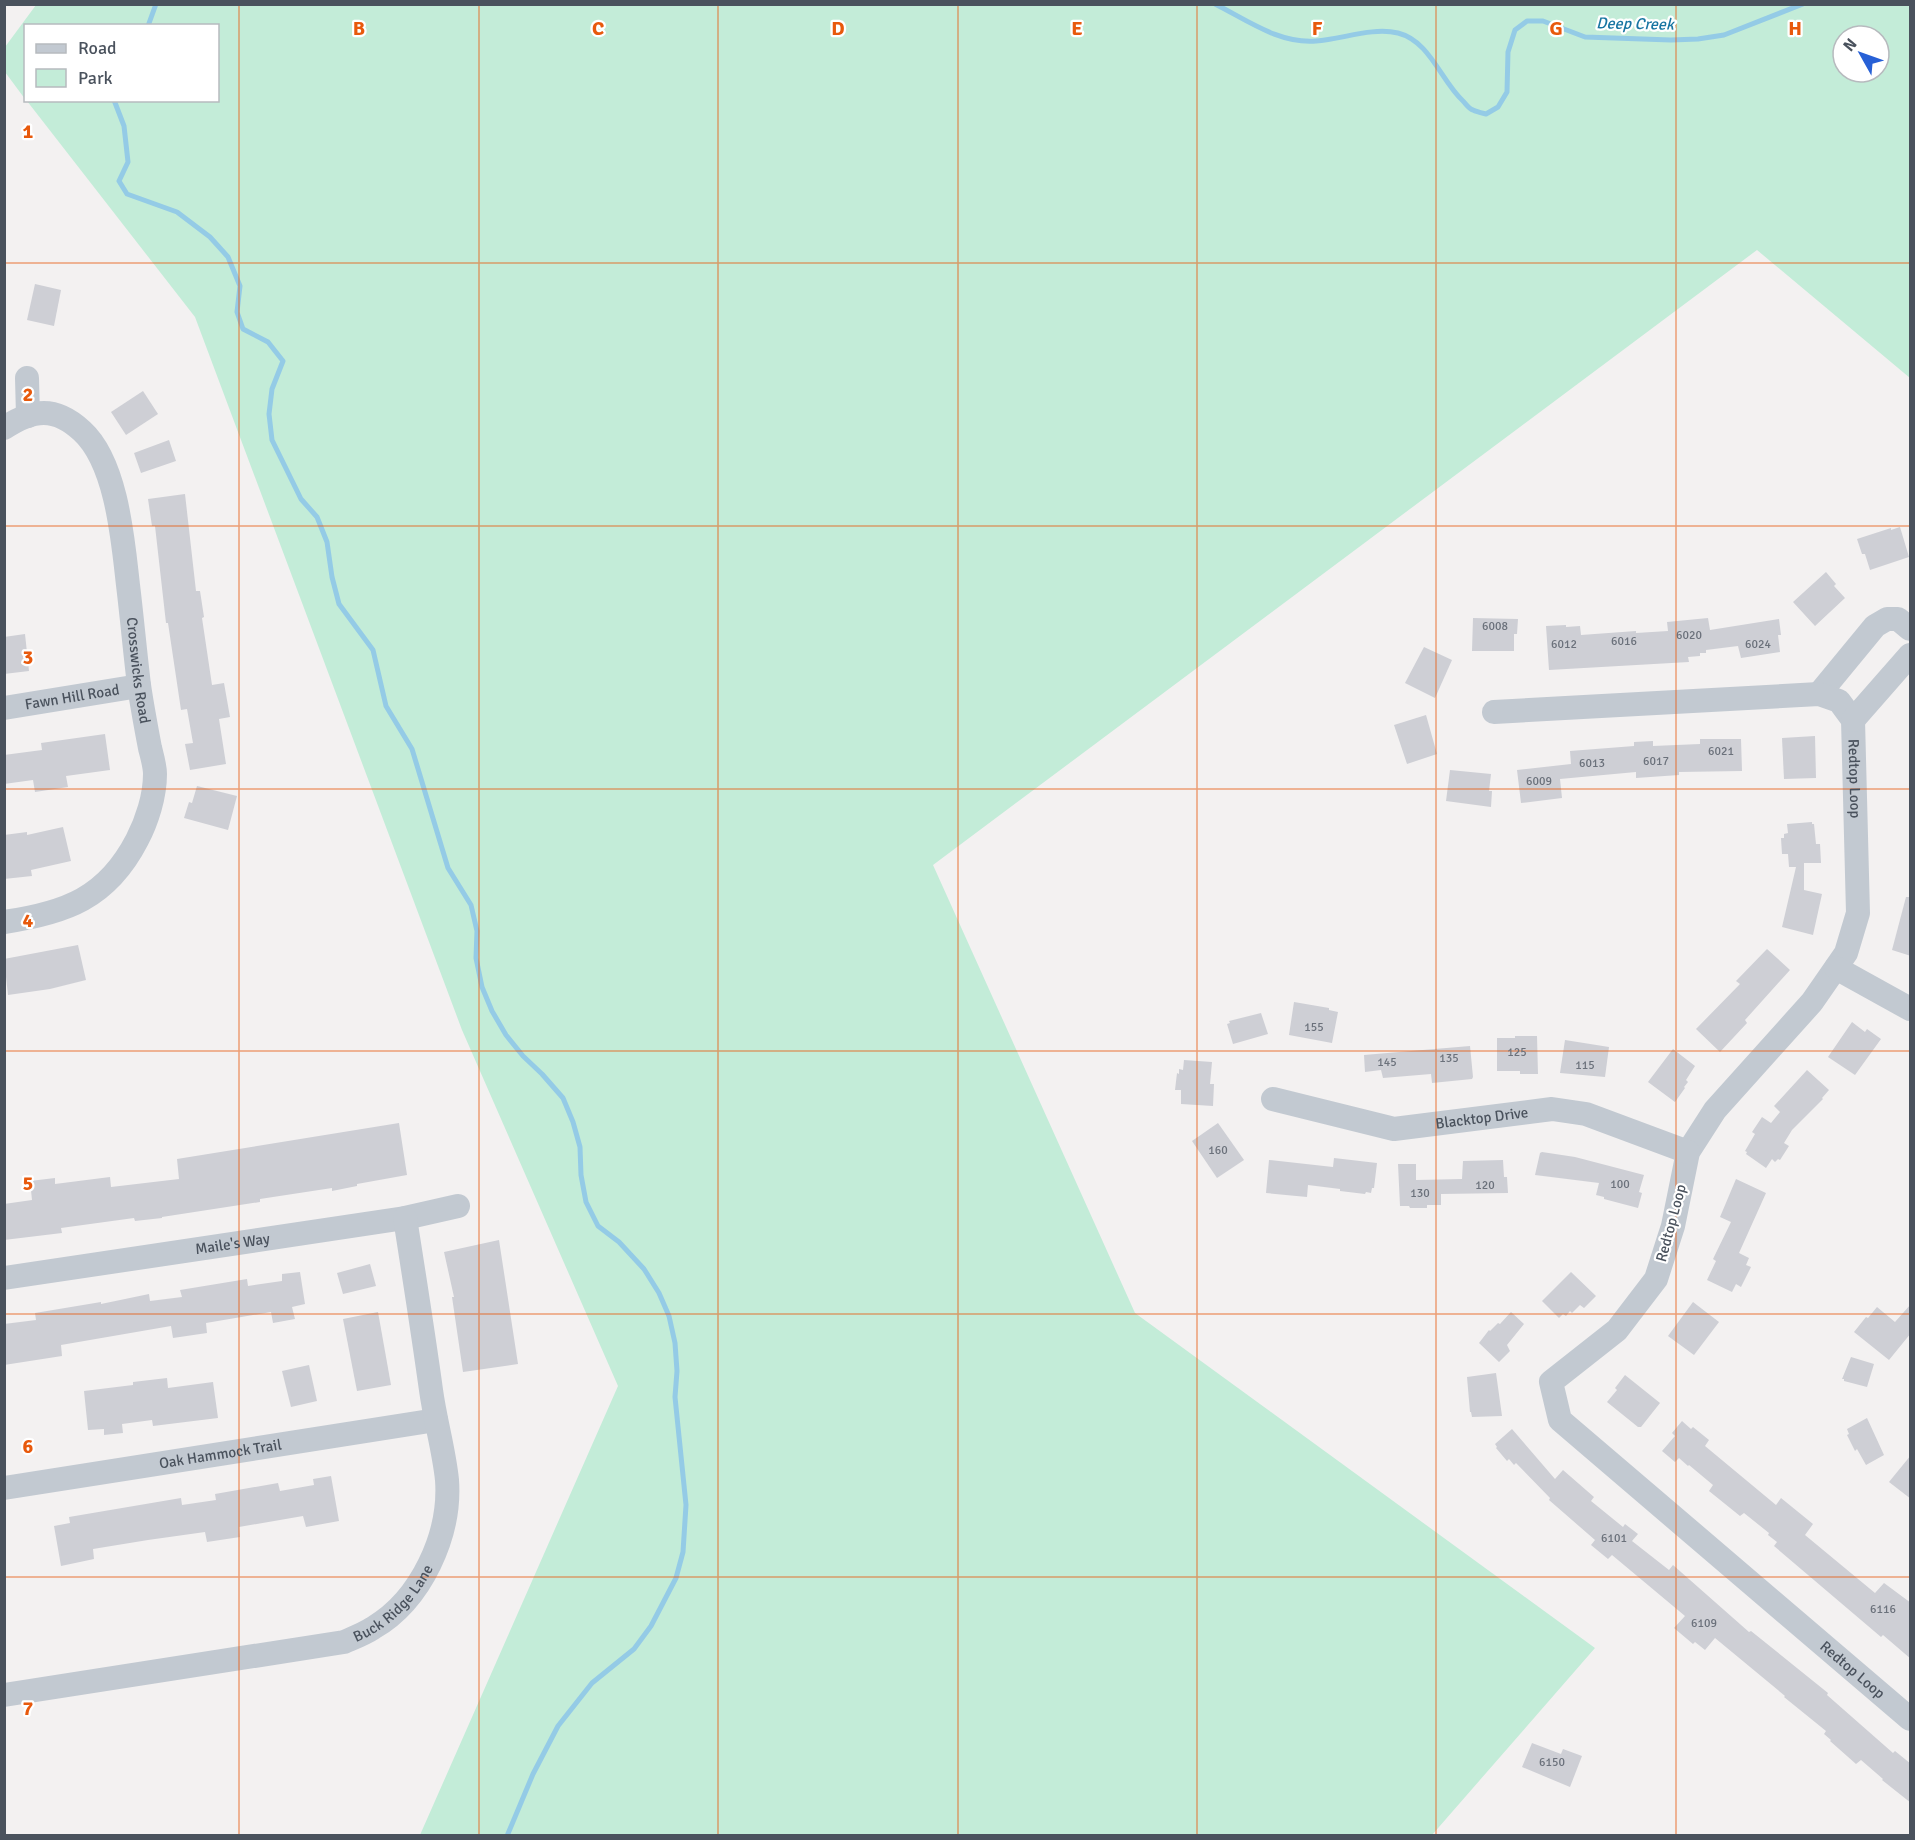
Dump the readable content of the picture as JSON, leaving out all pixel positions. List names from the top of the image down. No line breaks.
{"streets":{"street":["Crosswicks Road","Fawn Hill Road","Redtop Loop","Blacktop Drive","Maile's Way","Oak Hammock Trail","Buck Ridge Lane"]},"crossings":[["Crosswicks Road","Fawn Hill Road"],["Redtop Loop","Blacktop Drive"],["Maile's Way","Buck Ridge Lane"],["Oak Hammock Trail","Buck Ridge Lane"]],"water":["Deep Creek"],"house_numbers":["6008","6020","6016","6012","6024","6021","6017","6013","6009","155","125","135","145","115","160","100","120","130","6101","6116","6109","6150"],"legend":["Road","Park"],"north":"top left","grid":{"columns":["B","C","D","E","F","G","H"],"rows":["1","2","3","4","5","6","7"]}}
